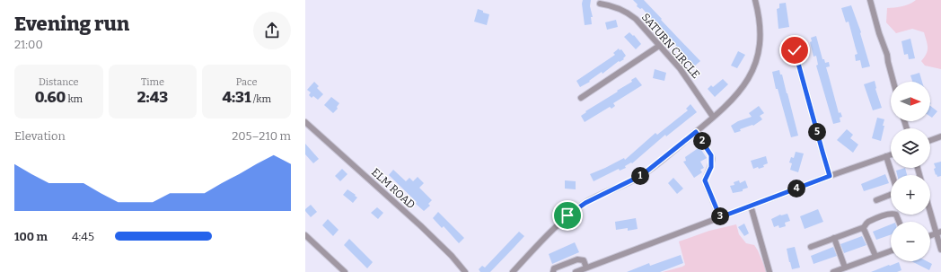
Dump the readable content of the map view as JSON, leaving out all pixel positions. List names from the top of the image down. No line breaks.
{"streets":{"street":["SATURN CIRCLE","ELM ROAD"]},"north":"right","page":{"heading":["Evening run","21:00"],"stats":[["Distance","0.60 km"],["Time","2:43"],["Pace","4:31 /km"]],"map_buttons":["+","−"],"chart":["Elevation","205–210 m"],"pins":["5","2","1","4","3"],"list":[{"name":"100 m","note":"4:45"}]}}
